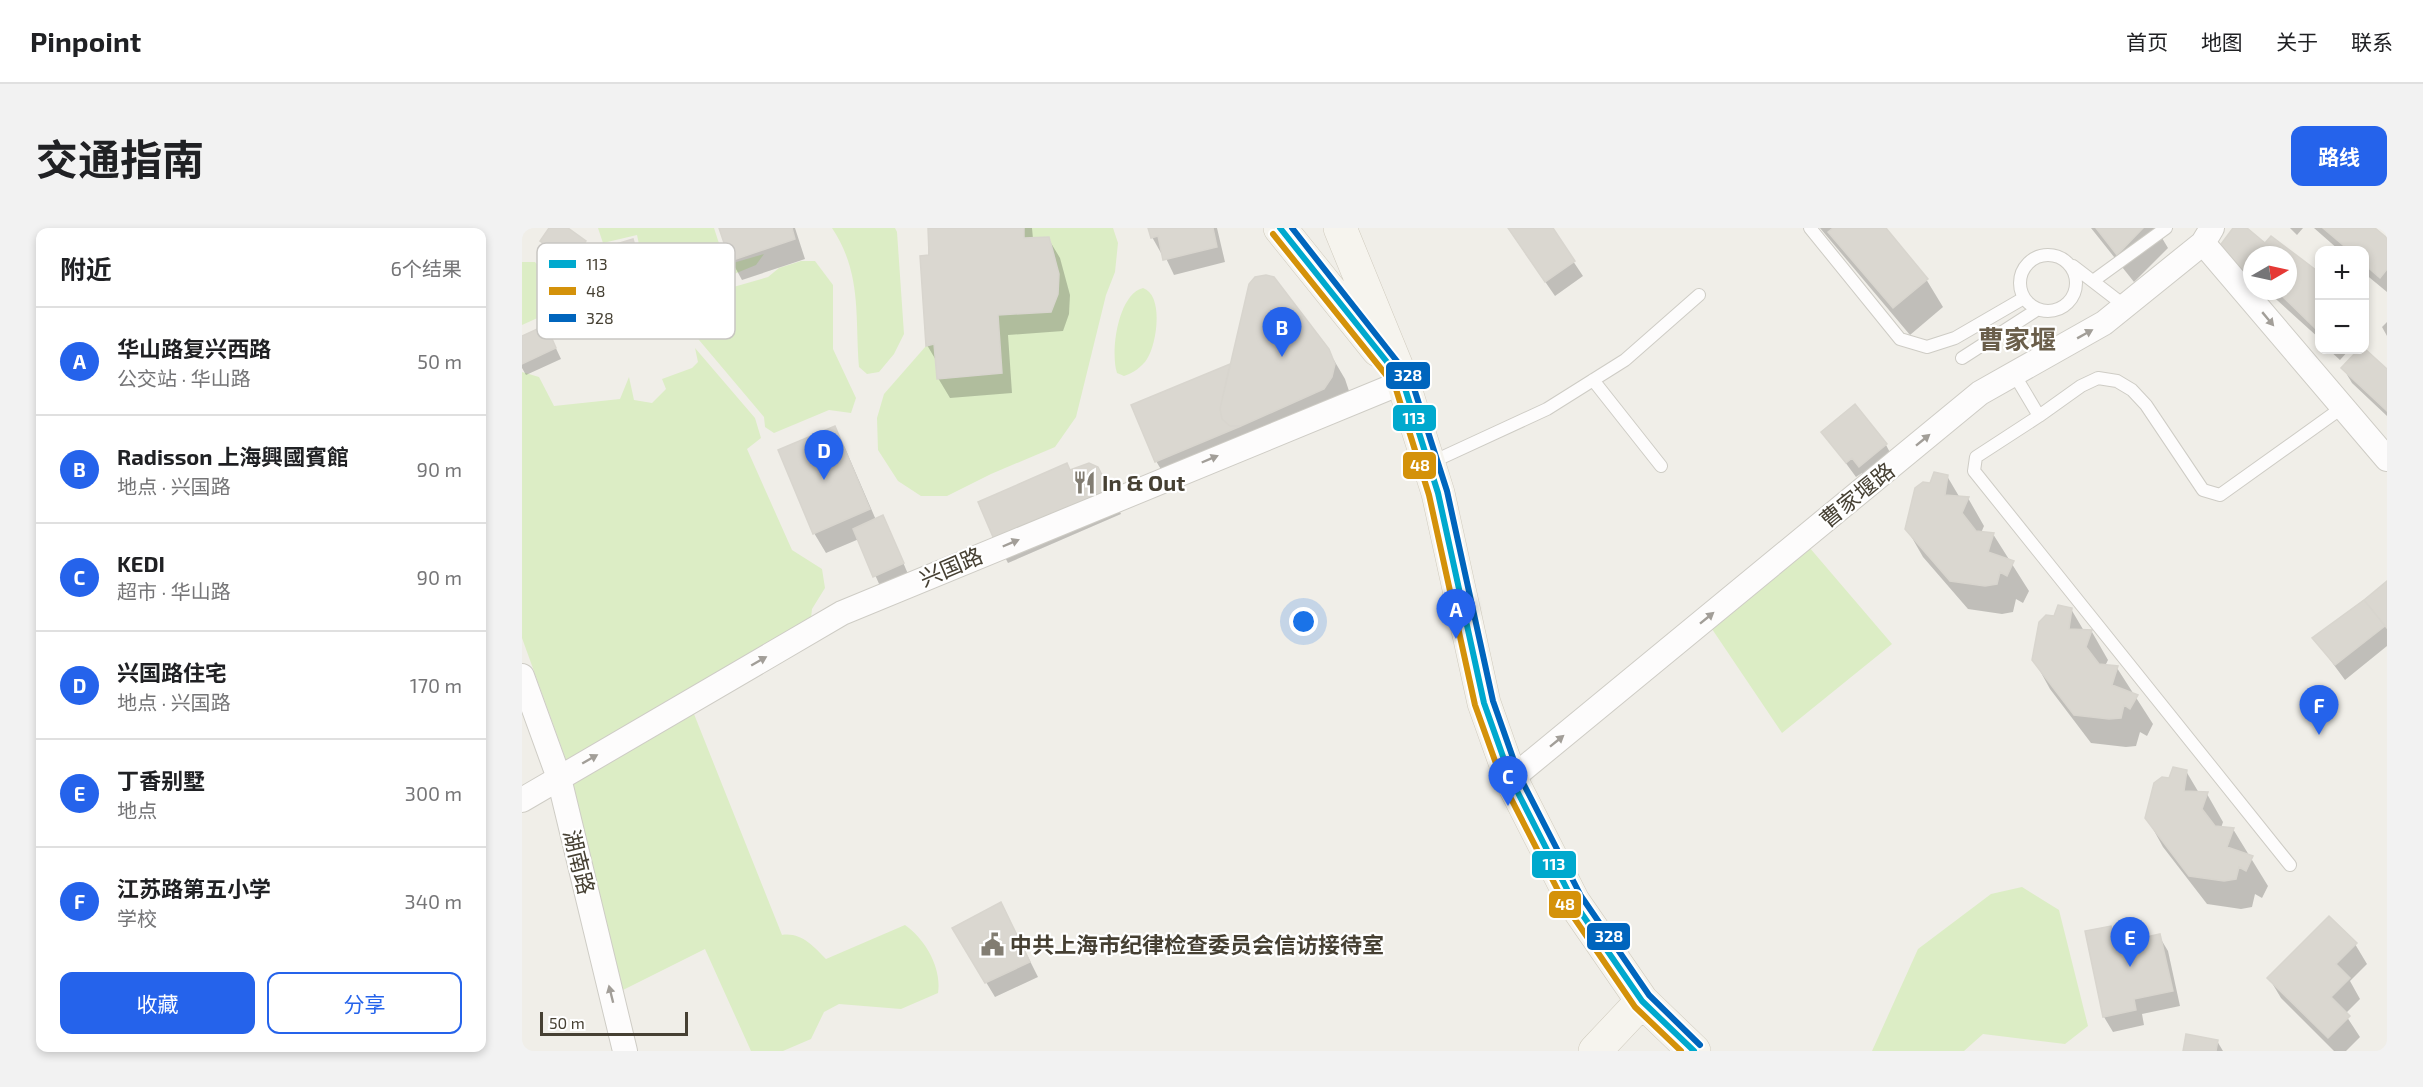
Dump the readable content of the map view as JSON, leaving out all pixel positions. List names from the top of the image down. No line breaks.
{"streets":{"street":["曹家堰路","兴国路","湖南路"]},"crossings":[["兴国路","湖南路"]],"one_way":["曹家堰路","兴国路","湖南路"],"districts":["曹家堰"],"places":{"restaurant":["In & Out"],"public building":["中共上海市纪律检查委员会信访接待室"]},"lines":["transit line 113","transit line 328","transit line 48"],"legend":["113","48","328"],"scale_bar":"50 m","north":"right","page":{"header":"Pinpoint","nav":["首页","地图","关于","联系"],"title":"交通指南","buttons":["路线",["收藏","分享"]],"heading":["附近","6个结果"],"map_buttons":["+","−"],"list":[{"mark":"A","name":"华山路复兴西路","note":"公交站 · 华山路","value":"50 m"},{"mark":"B","name":"Radisson 上海興國賓館","note":"地点 · 兴国路","value":"90 m"},{"mark":"C","name":"KEDI","note":"超市 · 华山路","value":"90 m"},{"mark":"D","name":"兴国路住宅","note":"地点 · 兴国路","value":"170 m"},{"mark":"E","name":"丁香别墅","note":"地点","value":"300 m"},{"mark":"F","name":"江苏路第五小学","note":"学校","value":"340 m"}],"pins":["B","D","A","F","C","E"],"scale":"50 m"}}
